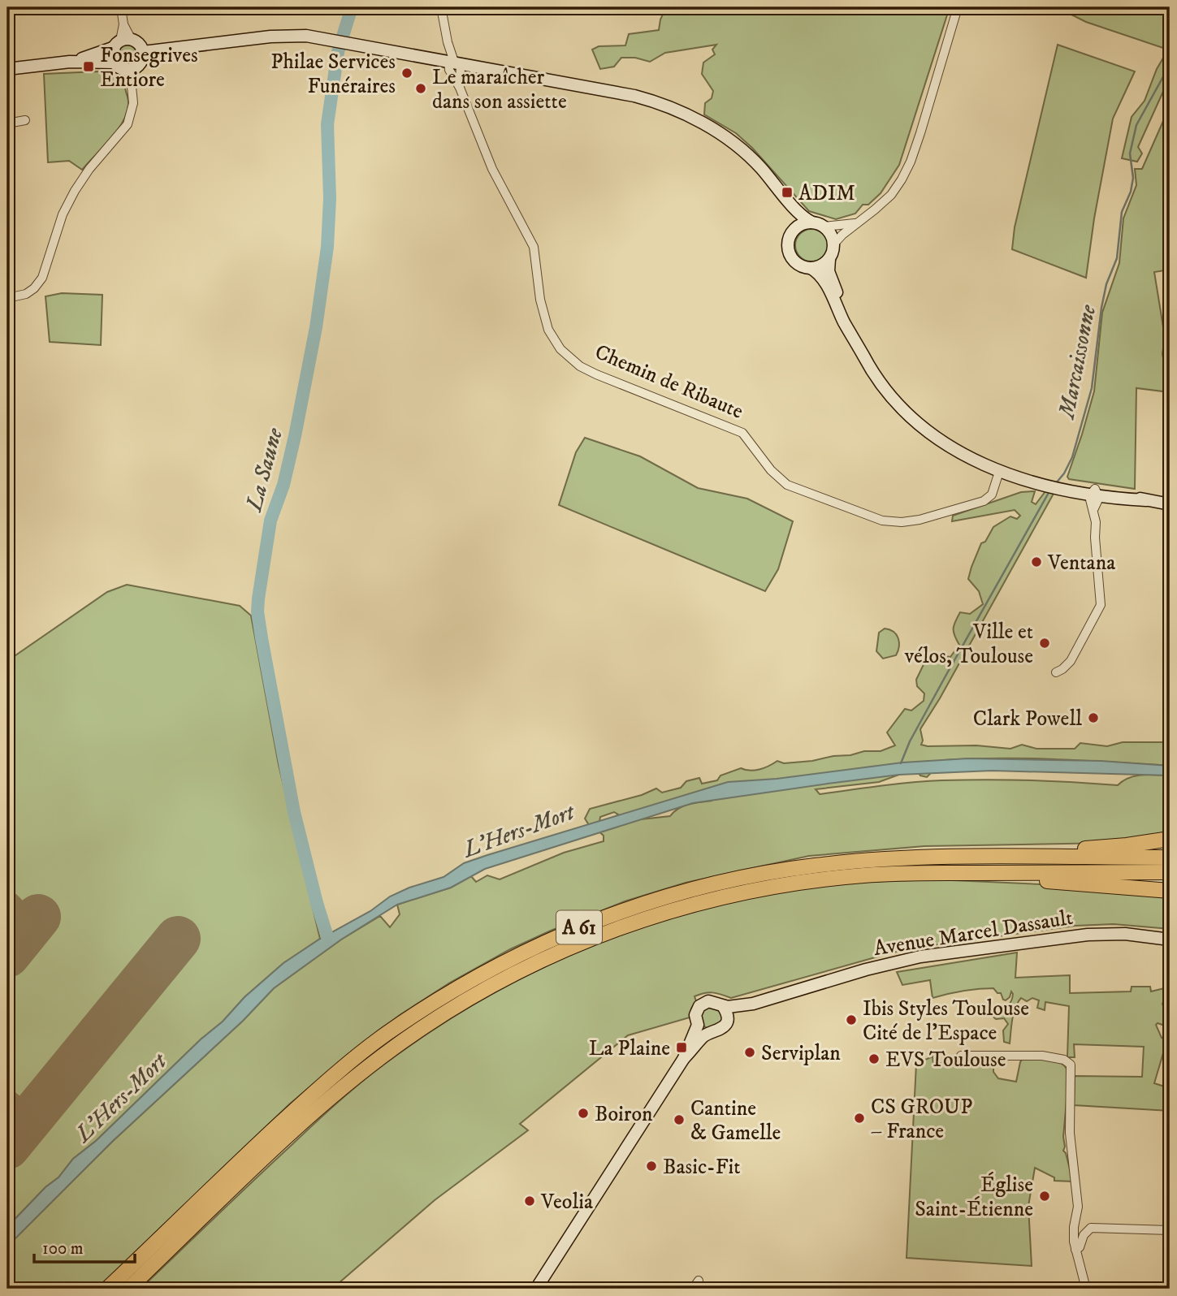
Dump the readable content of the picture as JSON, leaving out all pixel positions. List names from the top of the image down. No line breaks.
{"streets":{"highway":["A 61"],"main road":["Avenue Marcel Dassault"],"street":["Chemin de Ribaute"]},"water":["Marcaissonne","La Saune","L'Hers-Mort"],"places":{"transit":["Fonsegrives Entiore","ADIM","La Plaine"],"other":["Philae Services Funéraires","Le maraîcher dans son assiette","Ventana","Ville et vélos, Toulouse","Clark Powell","Ibis Styles Toulouse Cité de l'Espace","Serviplan","EVS Toulouse","Boiron","CS GROUP – France","Cantine & Gamelle","Basic-Fit","Église Saint-Étienne","Veolia"]},"scale_bar":"100 m"}
